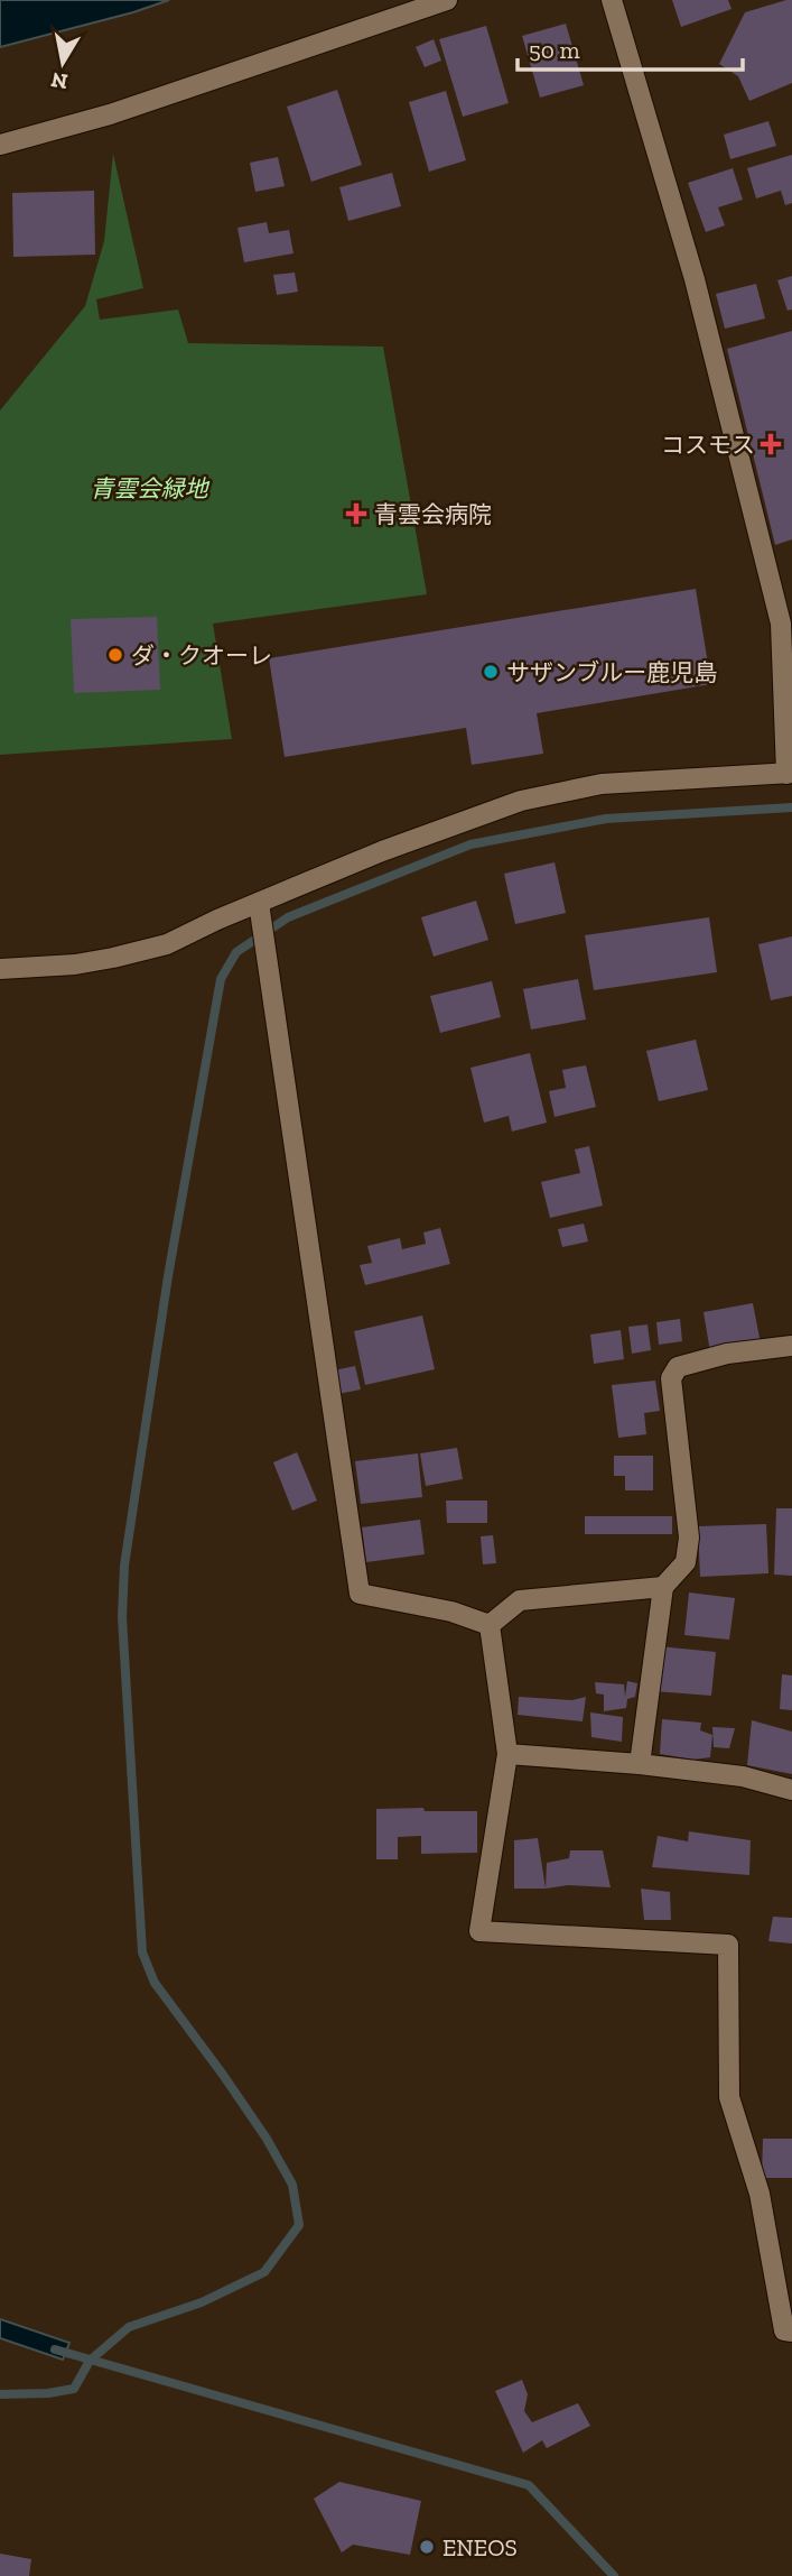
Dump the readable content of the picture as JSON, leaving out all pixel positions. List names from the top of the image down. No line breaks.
{"parks":["青雲会緑地"],"places":{"health":["コスモス","青雲会病院"],"other":["ダ・クオーレ","サザンブルー鹿児島","ENEOS"]},"scale_bar":"50 m","north":"bottom"}
